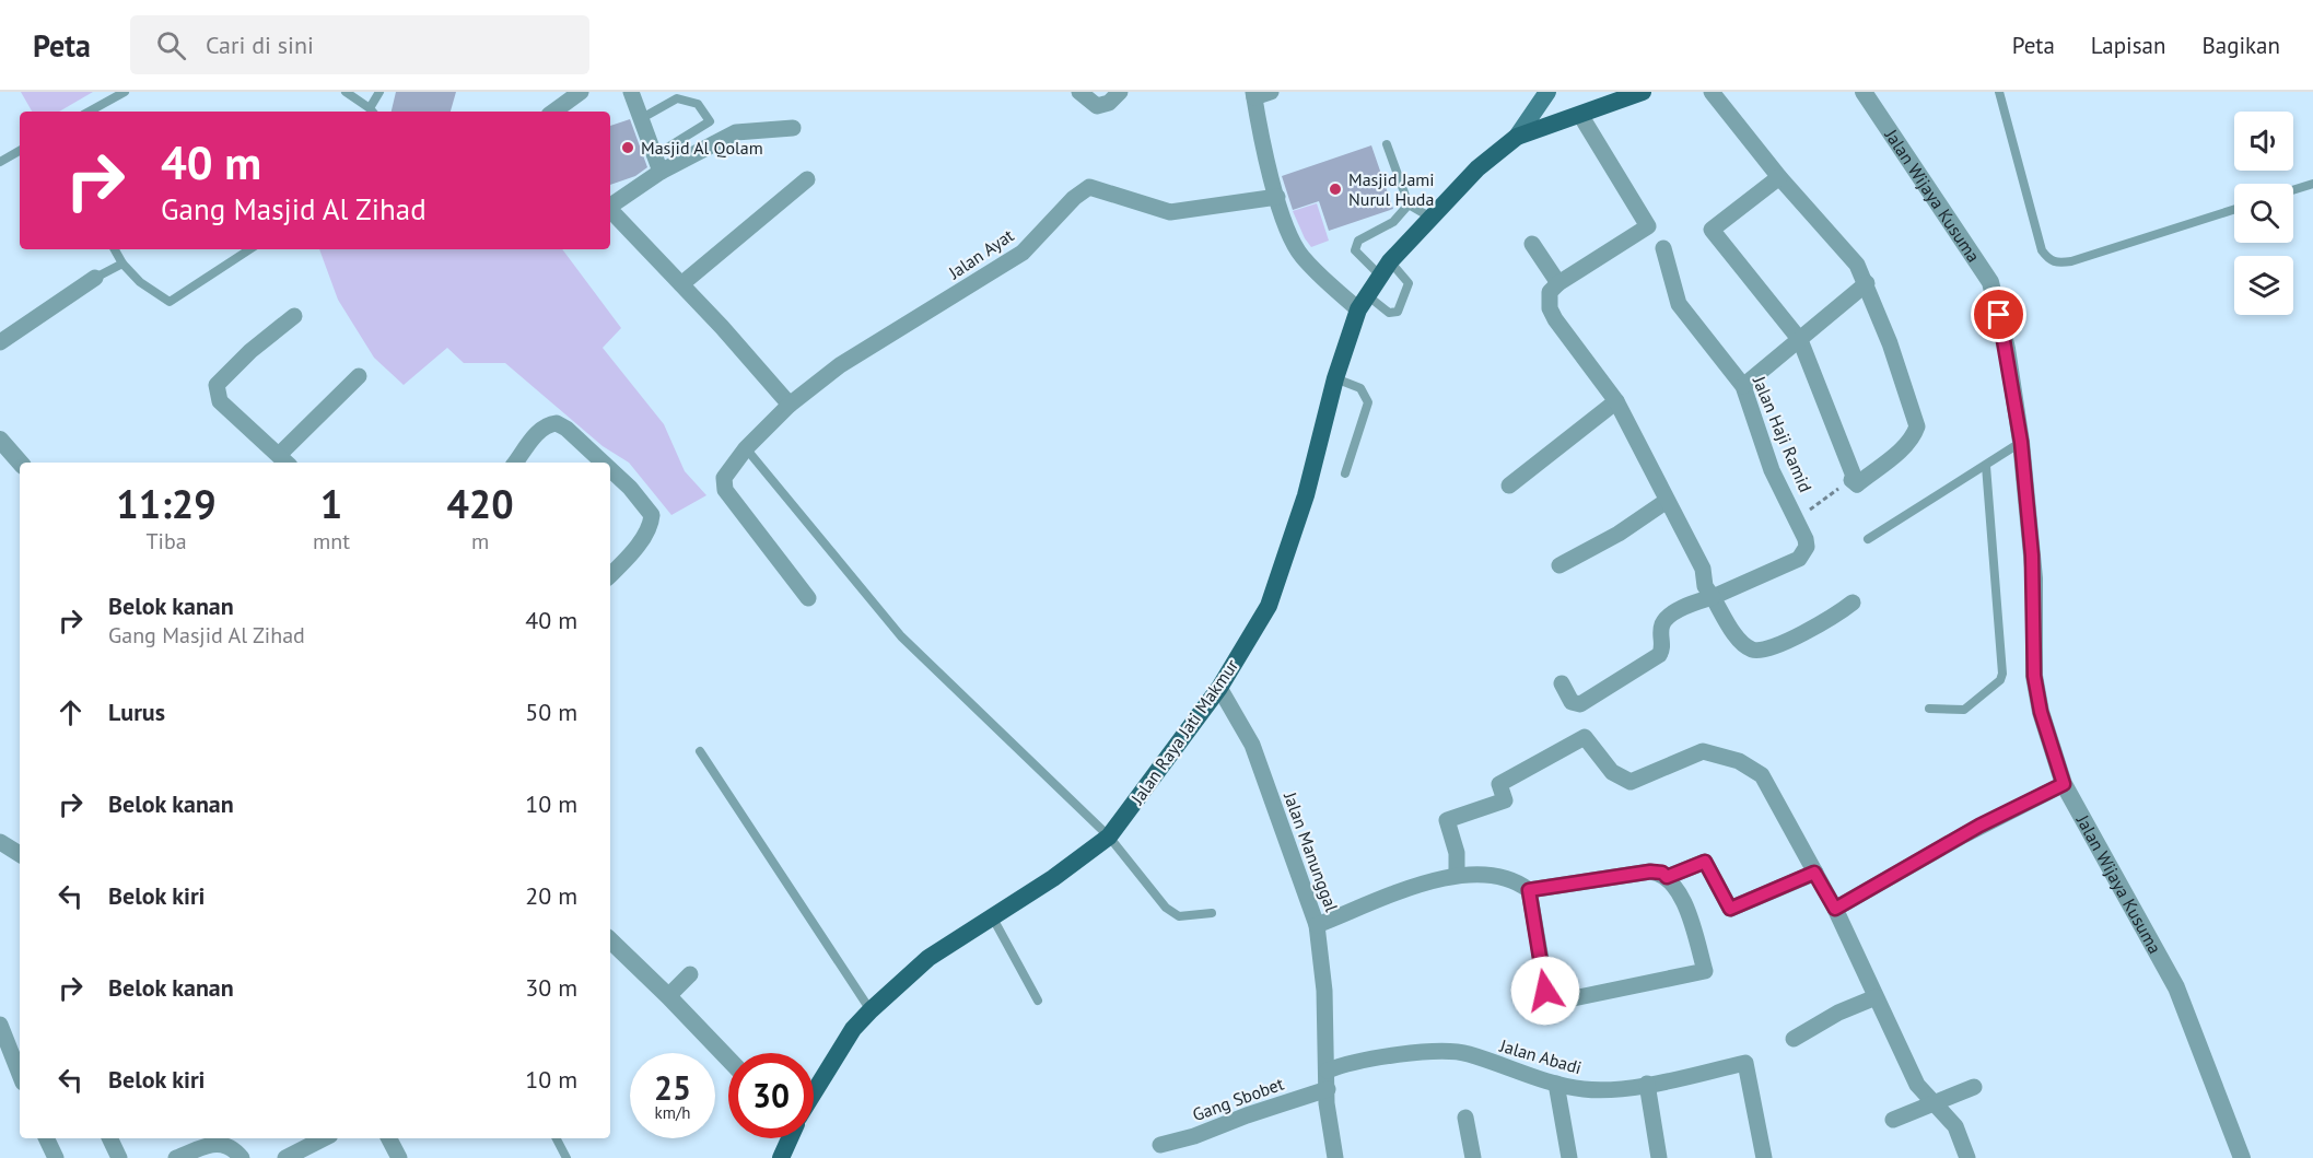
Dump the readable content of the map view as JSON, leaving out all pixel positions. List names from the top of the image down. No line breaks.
{"streets":{"main road":["Jalan Raya Jati Makmur"],"street":["Jalan Wijaya Kusuma","Jalan Ayat","Jalan Haji Ramid","Jalan Manunggal","Jalan Abadi","Gang Sbobet"]},"crossings":[["Jalan Raya Jati Makmur","Jalan Manunggal"],["Jalan Manunggal","Jalan Abadi"],["Jalan Manunggal","Gang Sbobet"]],"places":["Masjid Al Qolam","Masjid Jami Nurul Huda"],"page":{"header":"Peta","search":"Cari di sini","nav":["Peta","Lapisan","Bagikan"],"turn":["40 m","Gang Masjid Al Zihad"],"eta":["11:29","Tiba","1","mnt","420","m"],"list":[{"name":"Belok kanan","note":"Gang Masjid Al Zihad","value":"40 m"},{"name":"Lurus","value":"50 m"},{"name":"Belok kanan","value":"10 m"},{"name":"Belok kiri","value":"20 m"},{"name":"Belok kanan","value":"30 m"},{"name":"Belok kiri","value":"10 m"}],"speed":"25 km/h","limit":"30"}}
